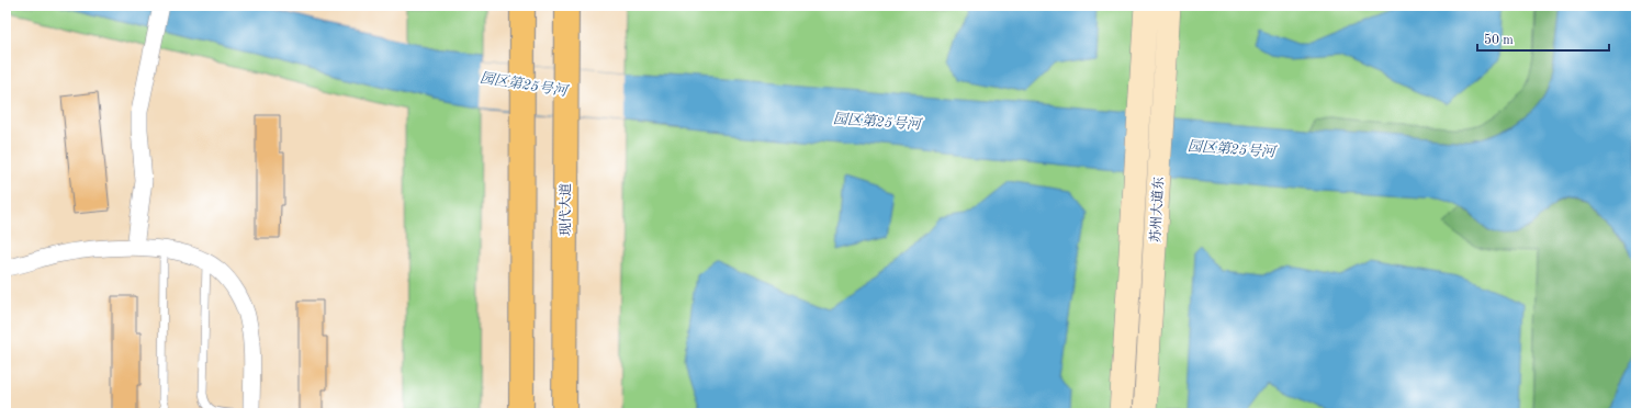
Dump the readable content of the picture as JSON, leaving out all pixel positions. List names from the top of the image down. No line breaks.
{"streets":{"main road":["现代大道","苏州大道东"]},"water":["园区第25号河"],"scale_bar":"50 m"}
